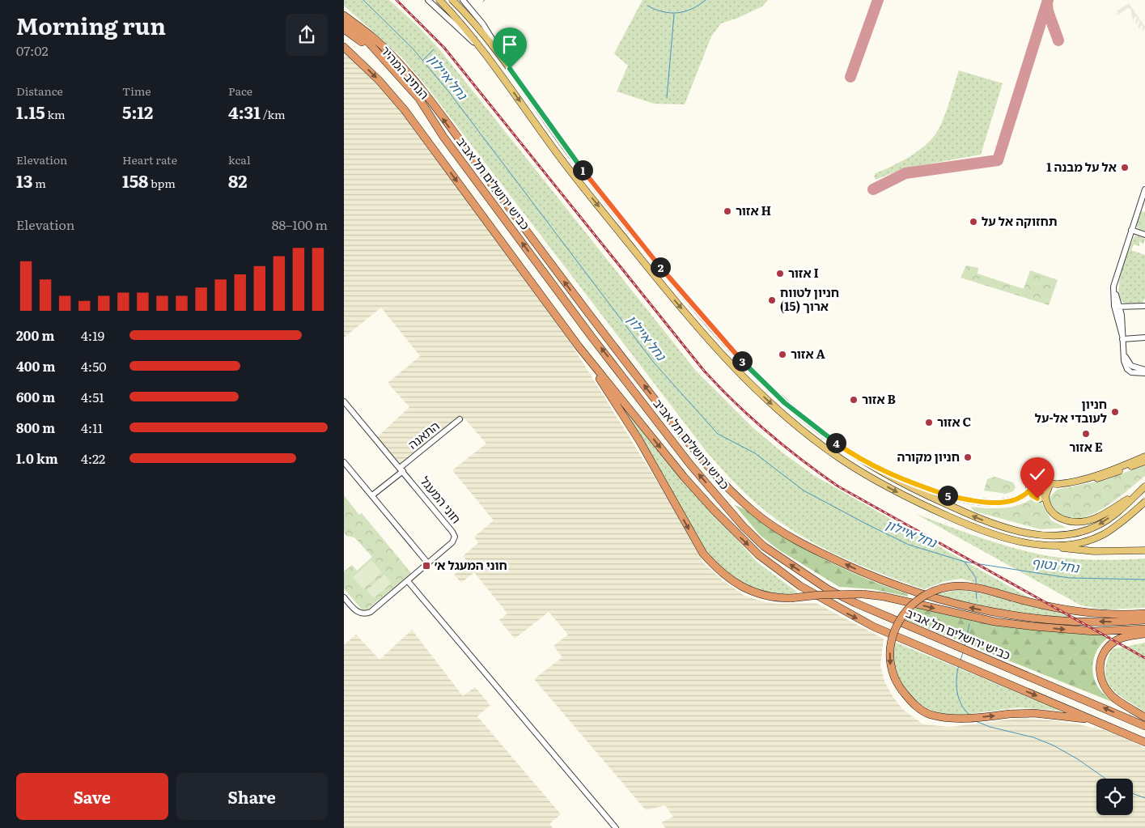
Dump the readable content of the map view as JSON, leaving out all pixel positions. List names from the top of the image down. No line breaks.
{"streets":{"highway":["הנתיב המהיר","כביש ירושלים תל אביב"],"street":["התאנה","חוני המעגל"]},"crossings":[["הנתיב המהיר","כביש ירושלים תל אביב"],["התאנה","חוני המעגל"]],"water":["נחל איילון","נחל נטוף"],"places":{"other":["אל על מבנה 1","אזור H","תחזוקה אל על","אזור I","חניון לטווח ארוך (15)","אזור A","אזור B","חניון לעובדי אל-על","אזור C","אזור E","חניון מקורה"],"transit":["חוני המעגל א׳"]},"page":{"heading":["Morning run","07:02"],"stats":[["Distance","1.15 km"],["Time","5:12"],["Pace","4:31 /km"],["Elevation","13 m"],["Heart rate","158 bpm"],["kcal","82"]],"pins":["1","2","3","4","5"],"chart":["Elevation","88–100 m"],"list":[{"name":"200 m","note":"4:19"},{"name":"400 m","note":"4:50"},{"name":"600 m","note":"4:51"},{"name":"800 m","note":"4:11"},{"name":"1.0 km","note":"4:22"}],"buttons":["Save","Share"]}}
